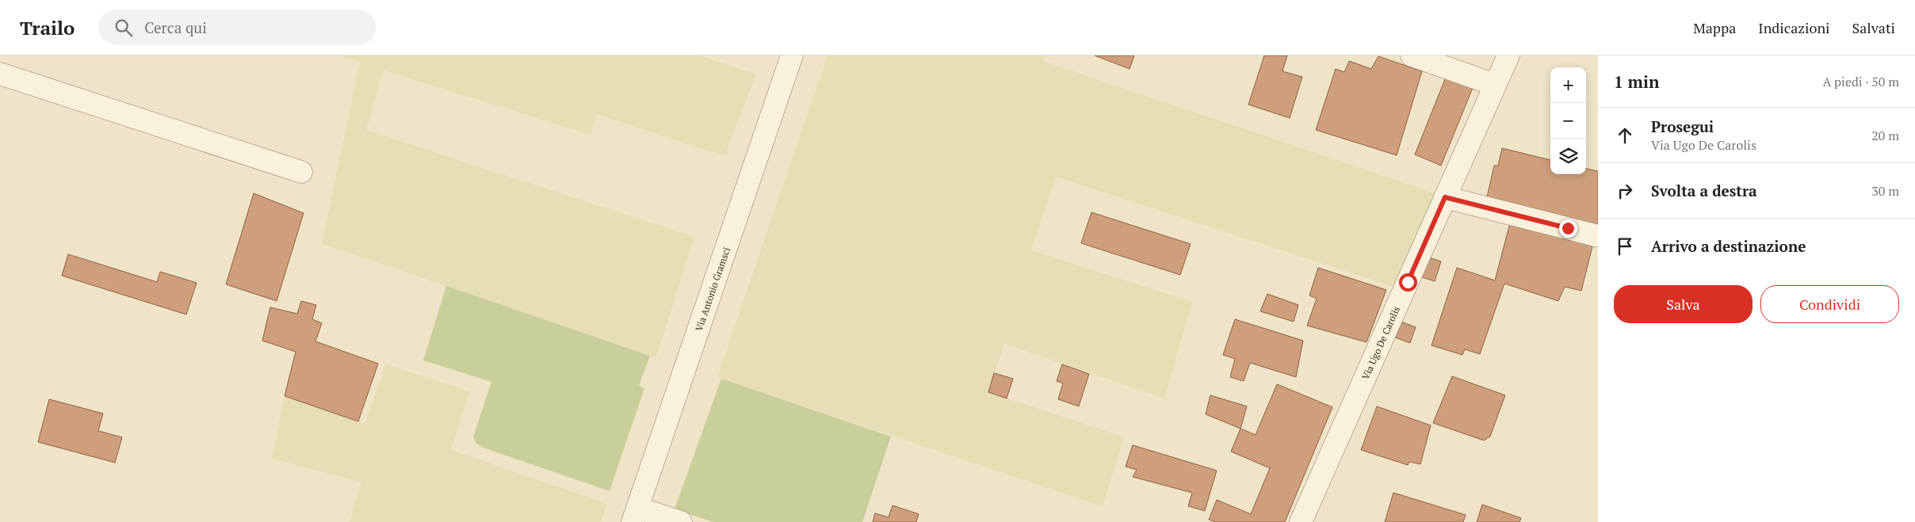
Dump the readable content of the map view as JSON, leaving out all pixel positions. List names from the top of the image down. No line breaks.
{"streets":{"street":["Via Antonio Gramsci","Via Ugo De Carolis"]},"page":{"header":"Trailo","search":"Cerca qui","nav":["Mappa","Indicazioni","Salvati"],"heading":["1 min","A piedi · 50 m"],"map_buttons":["+","−"],"list":[["Prosegui","Via Ugo De Carolis","20 m"],["Svolta a destra","30 m"],"Arrivo a destinazione"],"buttons":["Salva","Condividi"]}}
